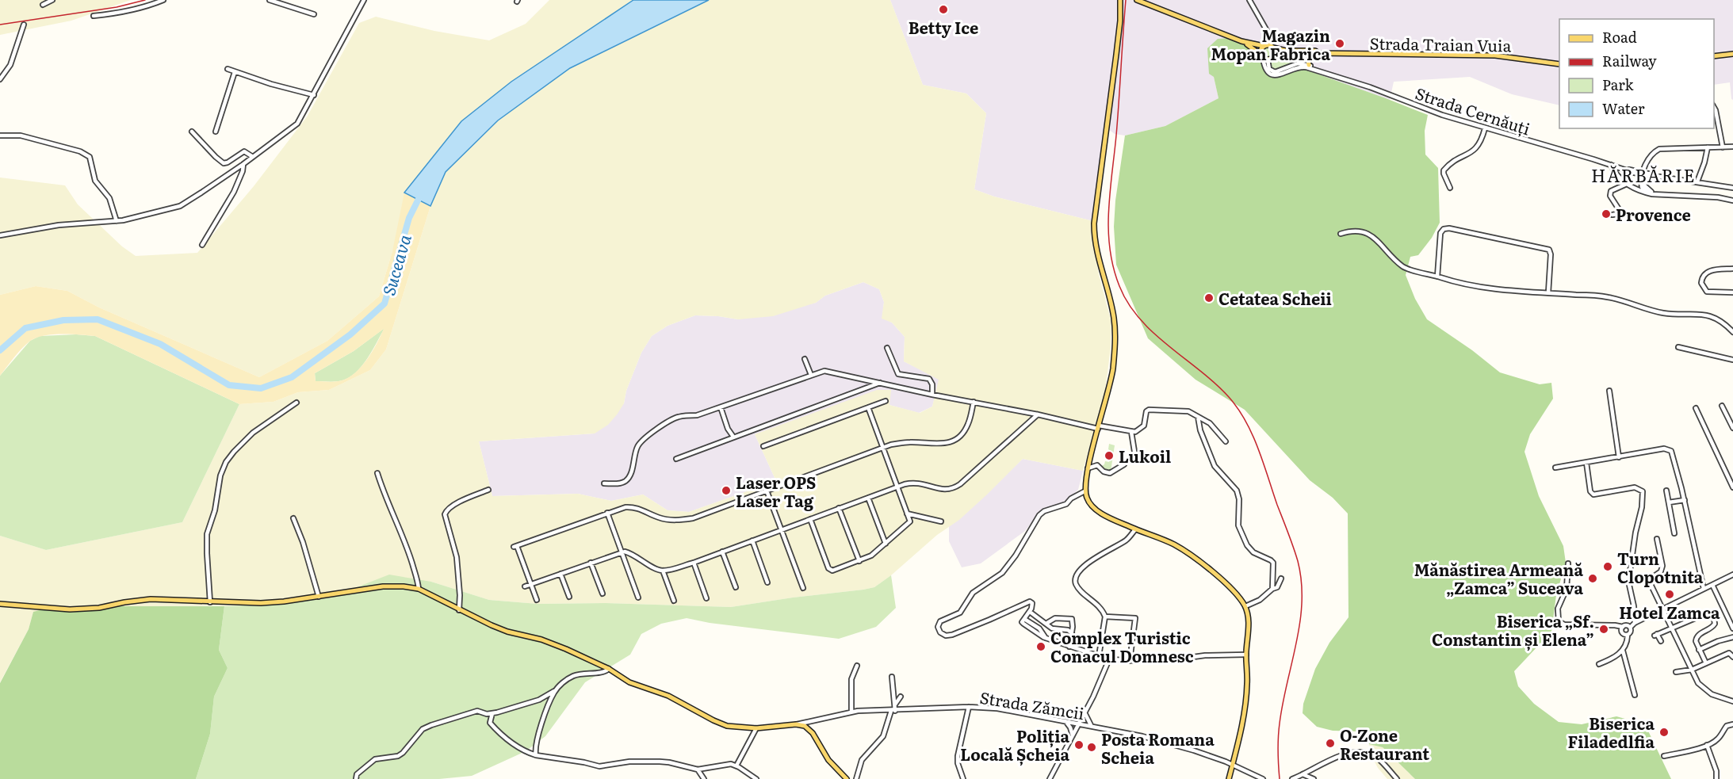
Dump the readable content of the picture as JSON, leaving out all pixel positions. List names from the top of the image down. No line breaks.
{"streets":{"main road":["Strada Traian Vuia","Strada Cernăuți","Strada Zămcii"]},"crossings":[["Strada Traian Vuia","Strada Cernăuți"]],"districts":["HĂRBĂRIE"],"water":["Suceava"],"places":["Betty Ice","Magazin Mopan Fabrica","Provence","Cetatea Scheii","Lukoil","Laser OPS Laser Tag","Turn Clopotnita","Mănăstirea Armeană „Zamca” Suceava","Hotel Zamca","Biserica „Sf. Constantin și Elena”","Complex Turistic Conacul Domnesc","Biserica Filadedlfia","O-Zone Restaurant","Poliția Locală Șcheia","Posta Romana Scheia"],"legend":["Road","Railway","Park","Water"]}
